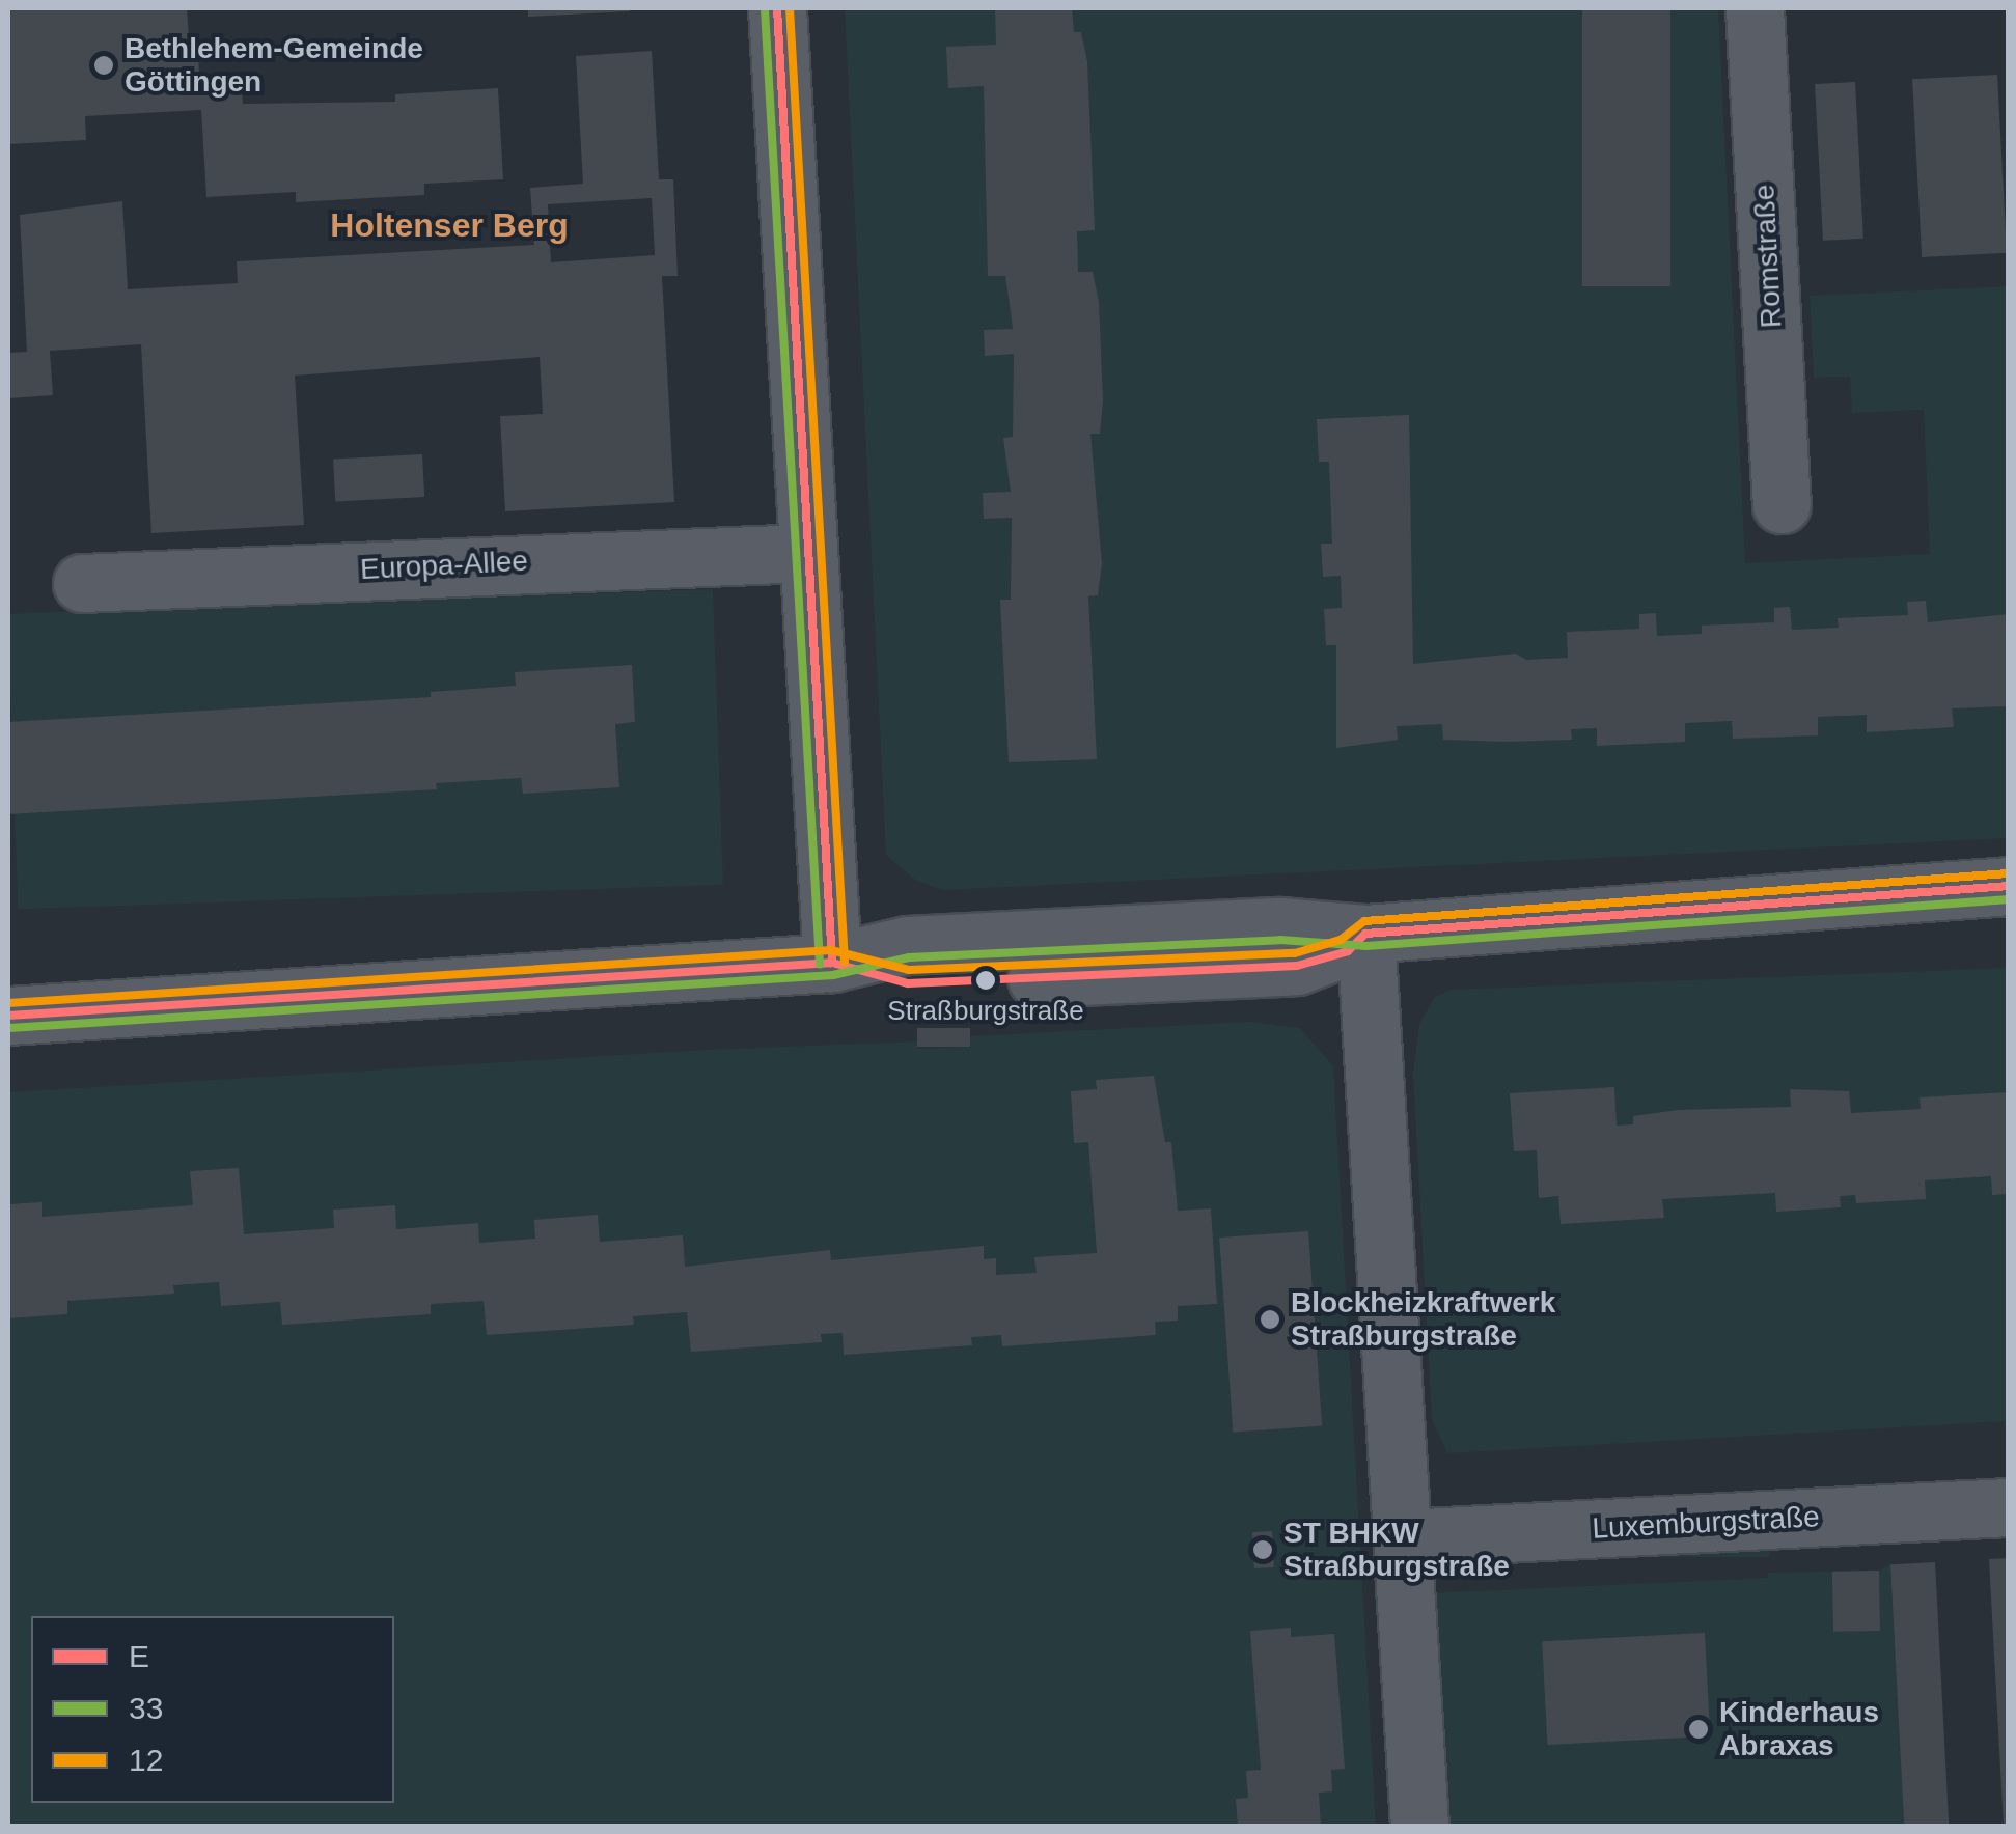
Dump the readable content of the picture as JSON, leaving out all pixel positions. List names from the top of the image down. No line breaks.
{"streets":{"street":["Romstraße","Europa-Allee","Luxemburgstraße"]},"districts":["Holtenser Berg"],"places":["Bethlehem-Gemeinde Göttingen","Straßburgstraße","Blockheizkraftwerk Straßburgstraße","ST BHKW Straßburgstraße","Kinderhaus Abraxas"],"lines":["transit line E","transit line 12","transit line 33"],"legend":["E","33","12"]}
